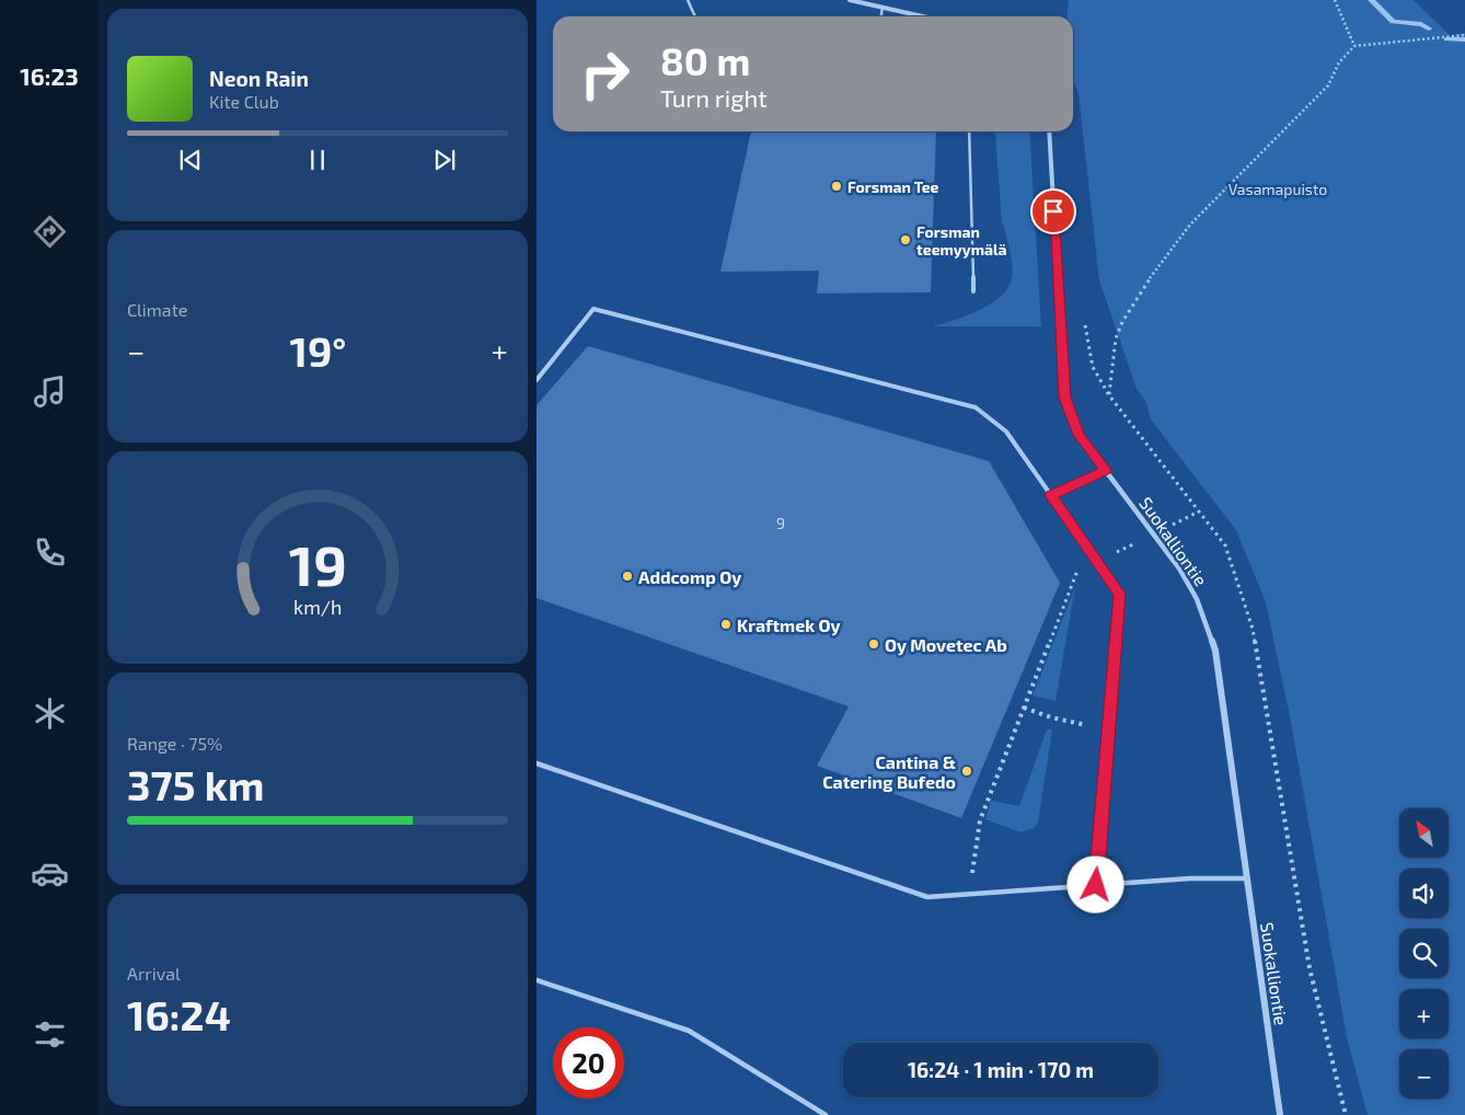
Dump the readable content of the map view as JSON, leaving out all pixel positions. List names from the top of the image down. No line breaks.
{"streets":{"street":["Suokalliontie"]},"parks":["Vasamapuisto"],"places":["Forsman Tee","Forsman teemyymälä","Addcomp Oy","Kraftmek Oy","Oy Movetec Ab","Cantina & Catering Bufedo"],"house_numbers":["9"],"north":"top left","page":{"tabs":"16:23","turn":["80 m","Turn right"],"song":["Neon Rain","Kite Club"],"tile":["Climate",["Range · 75%","375 km"],["Arrival","16:24"]],"heat":["−","19°","+"],"map_buttons":["+","−"],"limit":"20","trip":"16:24 · 1 min · 170 m","gauge":["19","km/h"]}}
